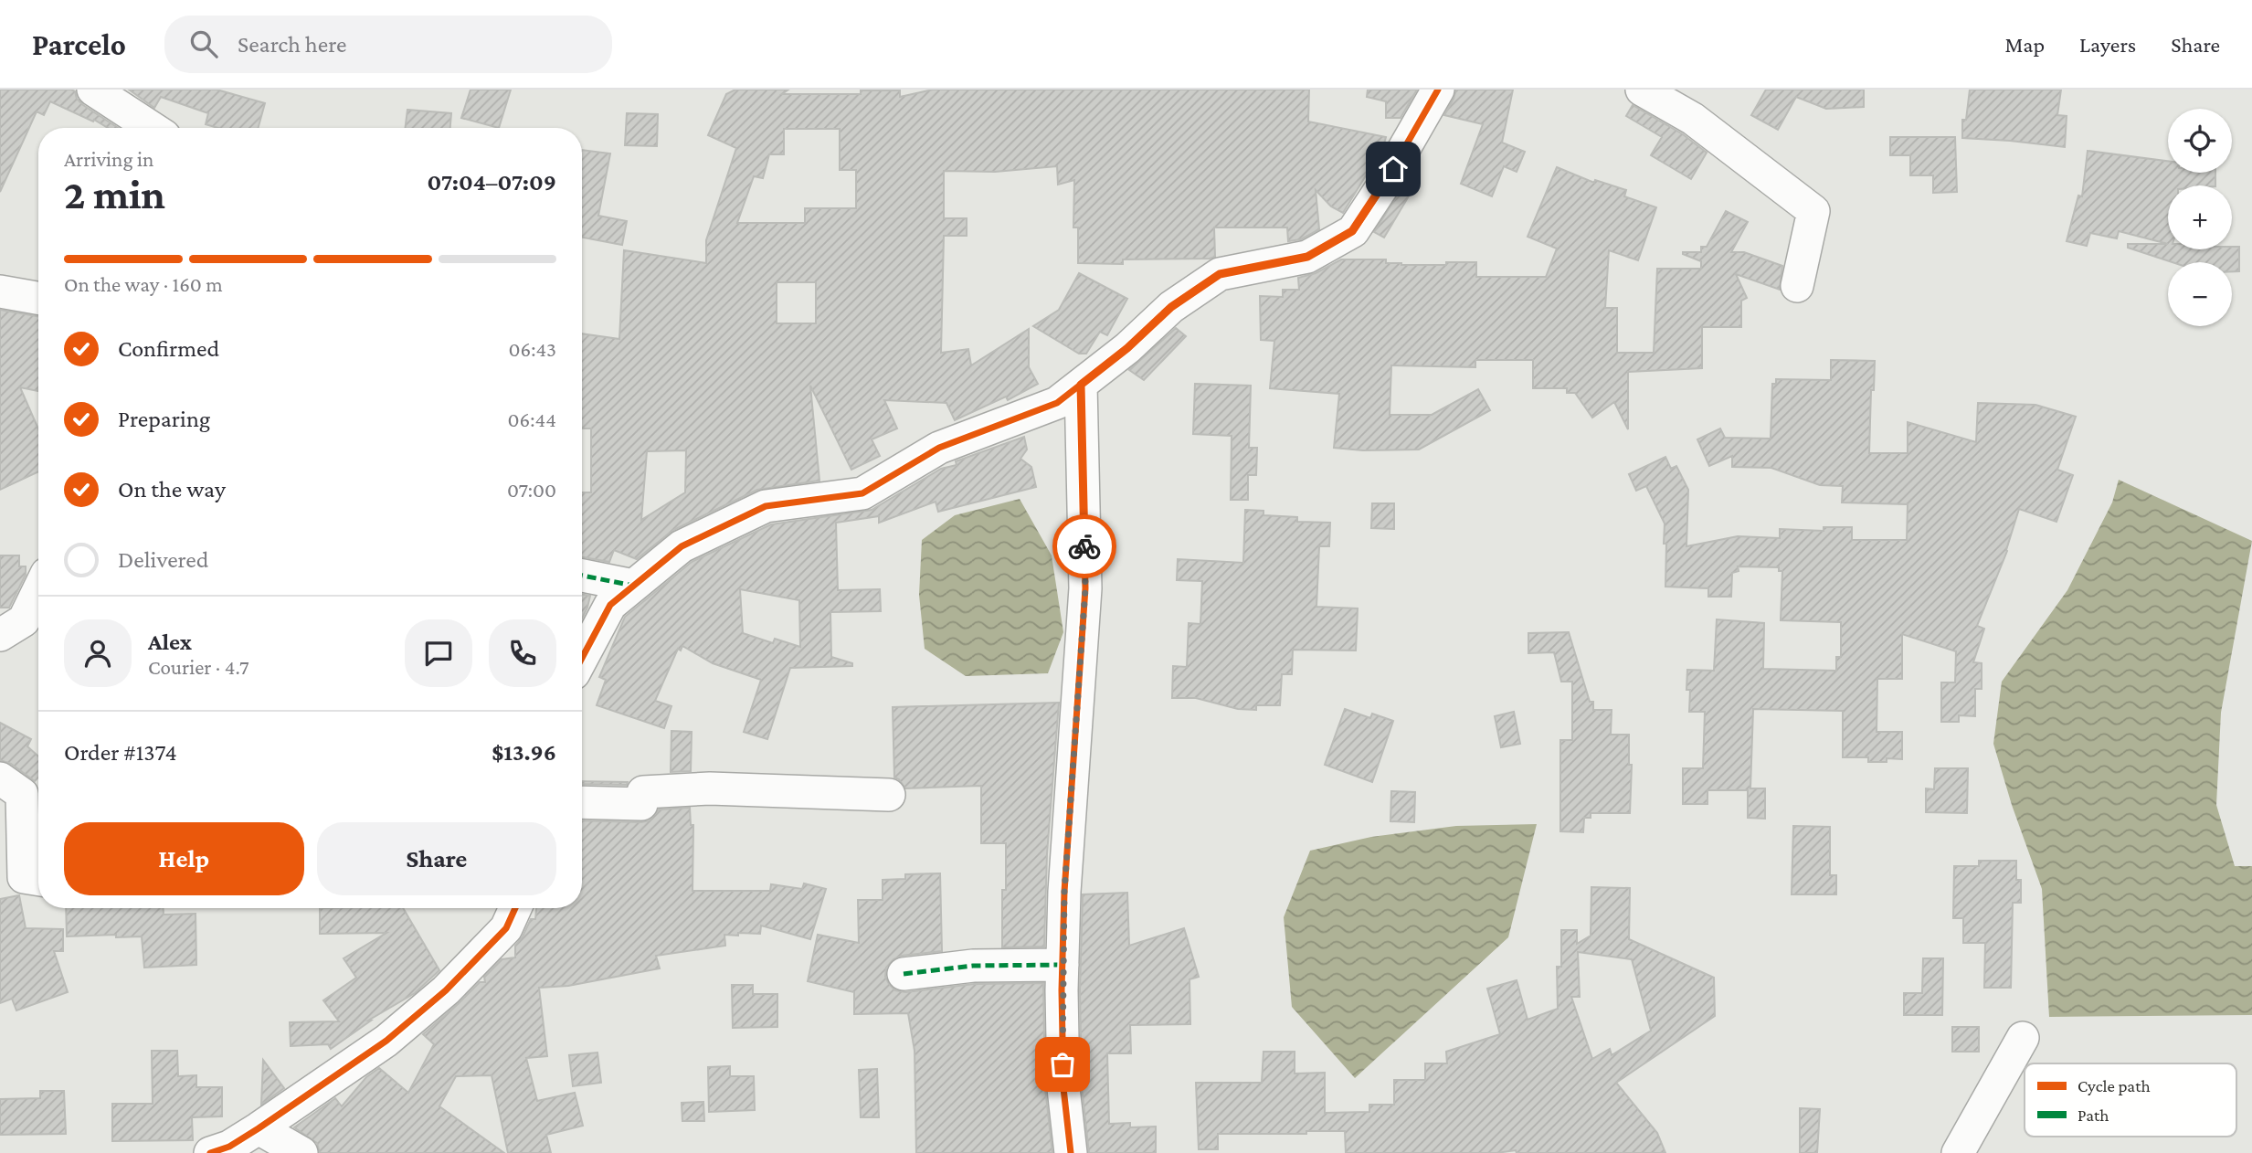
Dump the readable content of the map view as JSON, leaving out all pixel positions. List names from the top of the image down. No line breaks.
{"legend":["Cycle path","Path"],"page":{"header":"Parcelo","search":"Search here","nav":["Map","Layers","Share"],"map_buttons":["+","−"],"heading":["2 min","Arriving in","07:04–07:09"],"panel":["Alex","Courier · 4.7","Order #1374","$13.96"],"bar":"On the way · 160 m","list":[["Confirmed","06:43"],["Preparing","06:44"],["On the way","07:00"],"Delivered"],"buttons":["Help","Share"]}}
